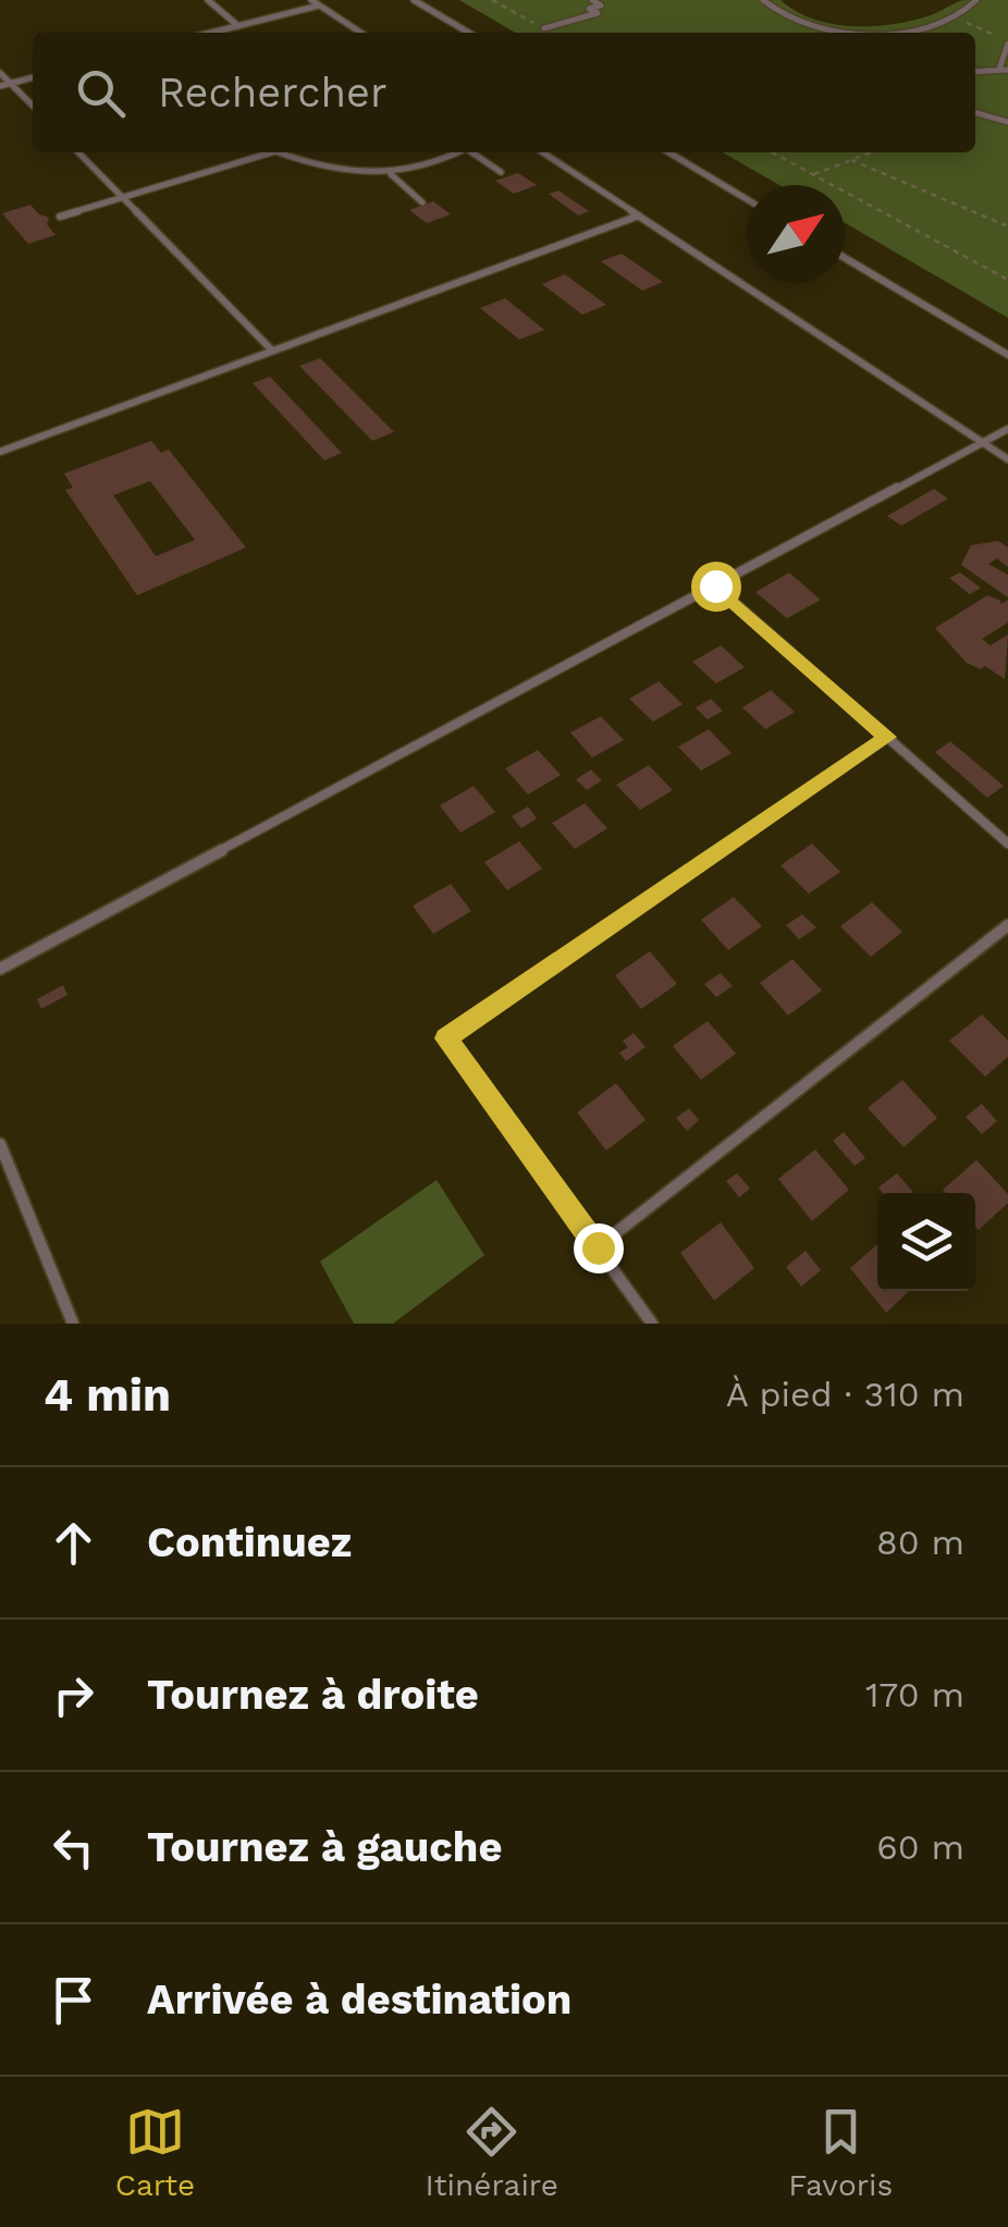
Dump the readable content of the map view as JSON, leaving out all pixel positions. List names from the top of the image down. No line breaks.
{"north":"top right","page":{"search":"Rechercher","heading":["4 min","À pied · 310 m"],"list":[["Continuez","80 m"],["Tournez à droite","170 m"],["Tournez à gauche","60 m"],"Arrivée à destination"],"nav":["Carte","Itinéraire","Favoris"]}}
